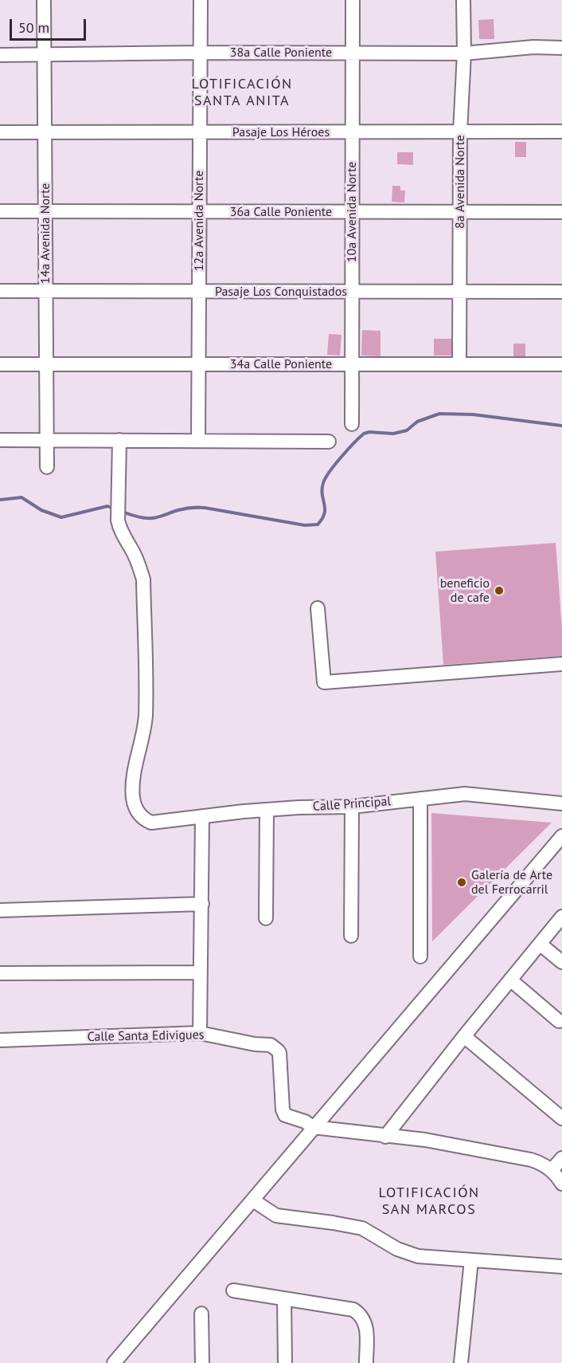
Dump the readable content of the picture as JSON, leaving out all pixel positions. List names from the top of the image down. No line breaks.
{"streets":{"street":["38a Calle Poniente","Pasaje Los Héroes","8a Avenida Norte","36a Calle Poniente","10a Avenida Norte","12a Avenida Norte","14a Avenida Norte","Pasaje Los Conquistados","34a Calle Poniente","Calle Principal","Calle Santa Edivigues"]},"crossings":[["38a Calle Poniente","8a Avenida Norte"],["38a Calle Poniente","10a Avenida Norte"],["38a Calle Poniente","12a Avenida Norte"],["38a Calle Poniente","14a Avenida Norte"],["Pasaje Los Héroes","8a Avenida Norte"],["Pasaje Los Héroes","10a Avenida Norte"],["Pasaje Los Héroes","12a Avenida Norte"],["Pasaje Los Héroes","14a Avenida Norte"],["8a Avenida Norte","36a Calle Poniente"],["8a Avenida Norte","Pasaje Los Conquistados"],["8a Avenida Norte","34a Calle Poniente"],["36a Calle Poniente","10a Avenida Norte"],["36a Calle Poniente","12a Avenida Norte"],["36a Calle Poniente","14a Avenida Norte"],["10a Avenida Norte","Pasaje Los Conquistados"],["10a Avenida Norte","34a Calle Poniente"],["12a Avenida Norte","Pasaje Los Conquistados"],["12a Avenida Norte","34a Calle Poniente"],["14a Avenida Norte","Pasaje Los Conquistados"],["14a Avenida Norte","34a Calle Poniente"]],"districts":["LOTIFICACIÓN SANTA ANITA","LOTIFICACIÓN SAN MARCOS"],"places":["beneficio de cafe","Galería de Arte del Ferrocarril"],"scale_bar":"50 m"}
